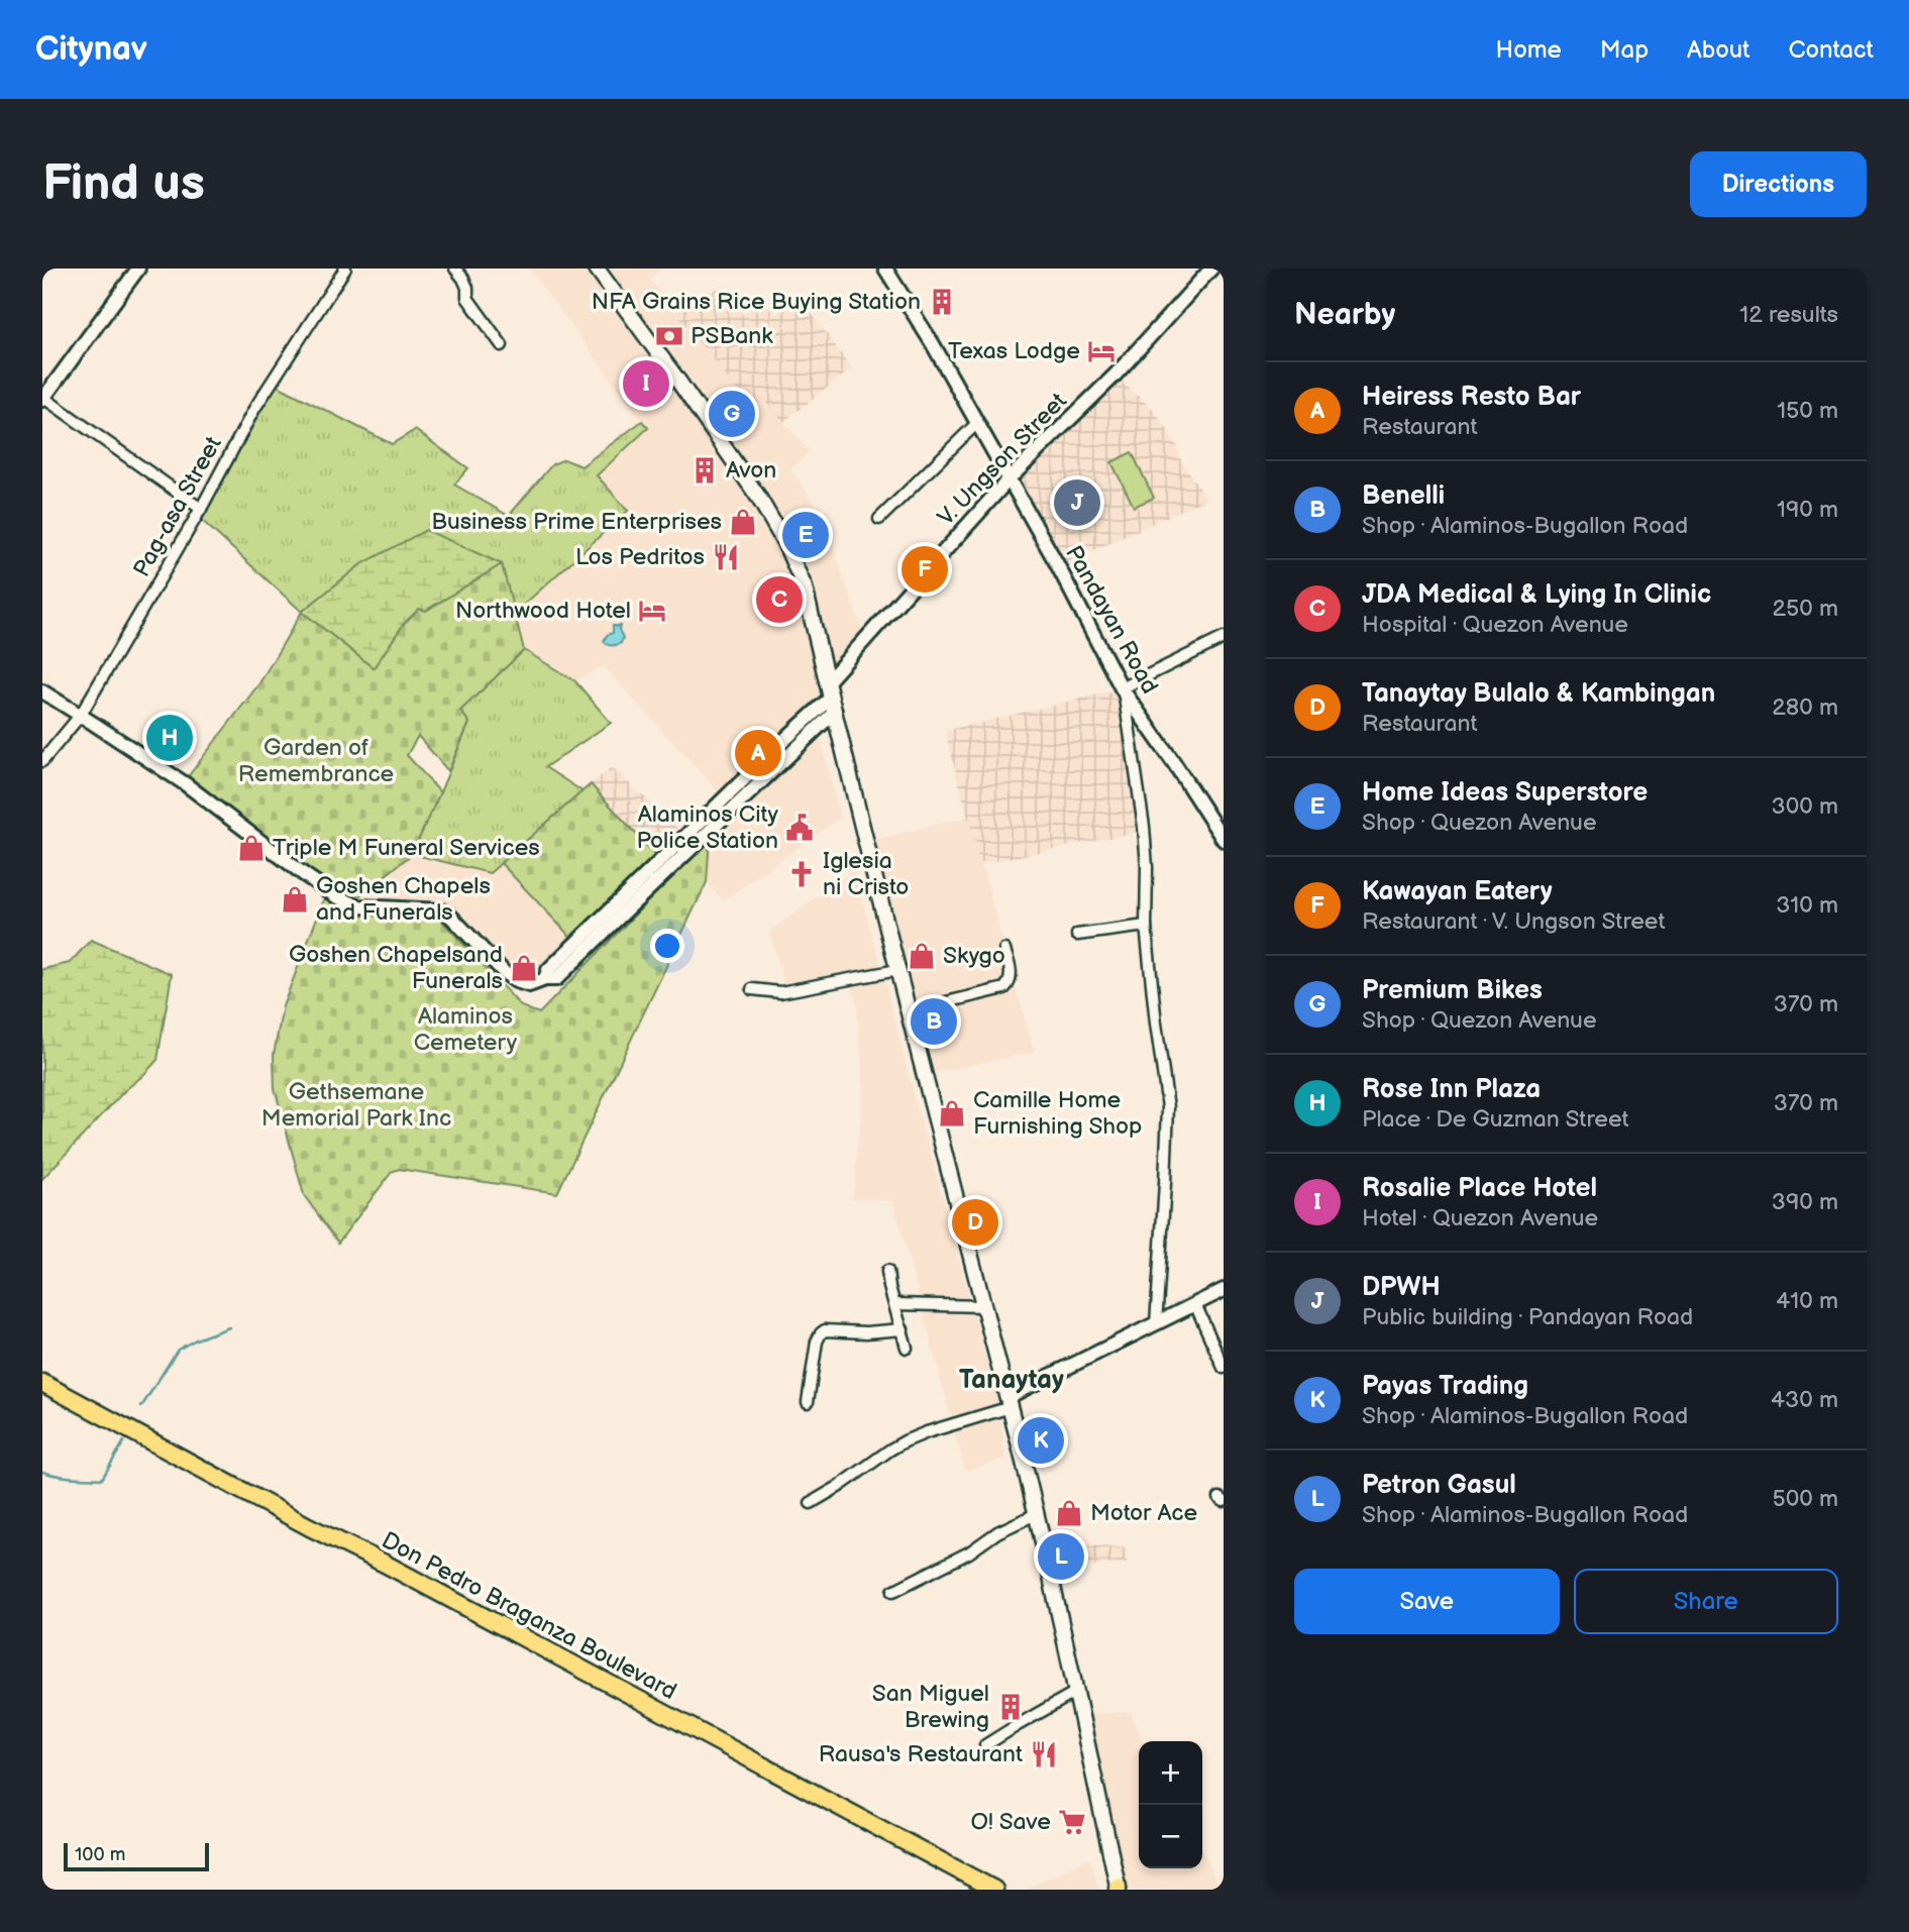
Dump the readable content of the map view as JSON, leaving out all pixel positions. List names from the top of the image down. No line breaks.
{"streets":{"main road":["Don Pedro Braganza Boulevard"],"street":["V. Ungson Street","Pag-asa Street","Pandayan Road"]},"crossings":[["V. Ungson Street","Pandayan Road"]],"districts":["Tanaytay"],"parks":["Garden of Remembrance","Alaminos Cemetery","Gethsemane Memorial Park Inc"],"places":{"building":["NFA Grains Rice Buying Station","Avon","San Miguel Brewing"],"bank":["PSBank"],"hotel":["Texas Lodge","Northwood Hotel"],"shop":["Business Prime Enterprises","Triple M Funeral Services","Goshen Chapels and Funerals","Skygo","Goshen Chapelsand Funerals","Camille Home Furnishing Shop","Motor Ace"],"restaurant":["Los Pedritos","Rausa's Restaurant"],"public building":["Alaminos City Police Station"],"church":["Iglesia ni Cristo"],"supermarket":["O! Save"]},"scale_bar":"100 m","page":{"header":"Citynav","nav":["Home","Map","About","Contact"],"buttons":["Directions",["Save","Share"]],"title":"Find us","heading":["Nearby","12 results"],"pins":["I","G","J","E","F","C","H","A","B","D","K","L"],"list":[{"mark":"A","name":"Heiress Resto Bar","note":"Restaurant","value":"150 m"},{"mark":"B","name":"Benelli","note":"Shop · Alaminos-Bugallon Road","value":"190 m"},{"mark":"C","name":"JDA Medical & Lying In Clinic","note":"Hospital · Quezon Avenue","value":"250 m"},{"mark":"D","name":"Tanaytay Bulalo & Kambingan","note":"Restaurant","value":"280 m"},{"mark":"E","name":"Home Ideas Superstore","note":"Shop · Quezon Avenue","value":"300 m"},{"mark":"F","name":"Kawayan Eatery","note":"Restaurant · V. Ungson Street","value":"310 m"},{"mark":"G","name":"Premium Bikes","note":"Shop · Quezon Avenue","value":"370 m"},{"mark":"H","name":"Rose Inn Plaza","note":"Place · De Guzman Street","value":"370 m"},{"mark":"I","name":"Rosalie Place Hotel","note":"Hotel · Quezon Avenue","value":"390 m"},{"mark":"J","name":"DPWH","note":"Public building · Pandayan Road","value":"410 m"},{"mark":"K","name":"Payas Trading","note":"Shop · Alaminos-Bugallon Road","value":"430 m"},{"mark":"L","name":"Petron Gasul","note":"Shop · Alaminos-Bugallon Road","value":"500 m"}],"map_buttons":["+","−"],"scale":"100 m"}}
